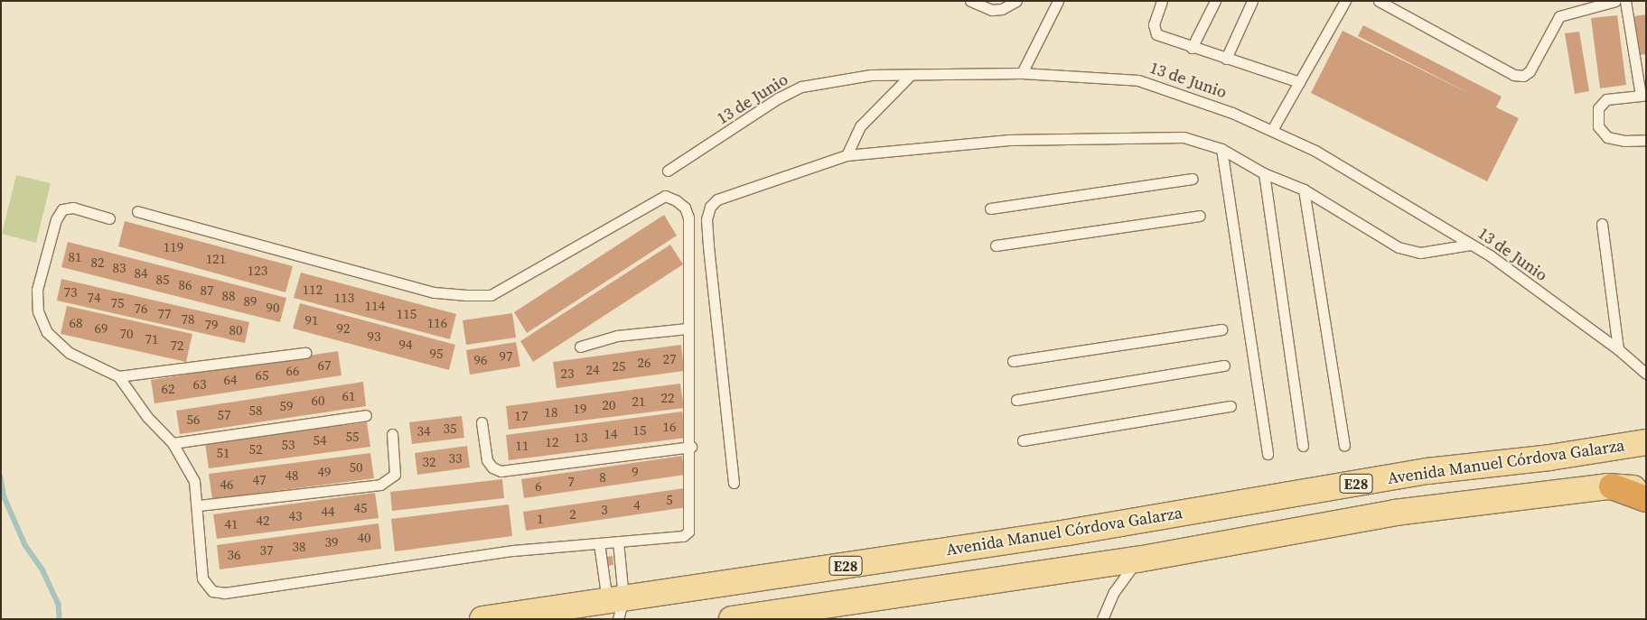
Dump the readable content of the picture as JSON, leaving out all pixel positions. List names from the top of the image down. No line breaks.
{"streets":{"main road":["Avenida Manuel Córdova Galarza","E28"],"lane":["13 de Junio"]},"house_numbers":["119","81","121","82","83","123","84","85","86","112","87","73","88","74","113","89","75","114","90","76","77","115","78","91","68","116","79","69","92","80","70","93","71","94","72","95","97","27","96","26","67","25","24","66","23","65","64","63","62","61","22","60","21","20","59","19","58","18","57","17","56","16","35","15","34","14","55","13","54","12","53","11","52","51","33","32","50","49","9","48","8","47","7","46","6","5","4","45","3","44","2","43","1","42","41","40","39","38","37","36"]}
